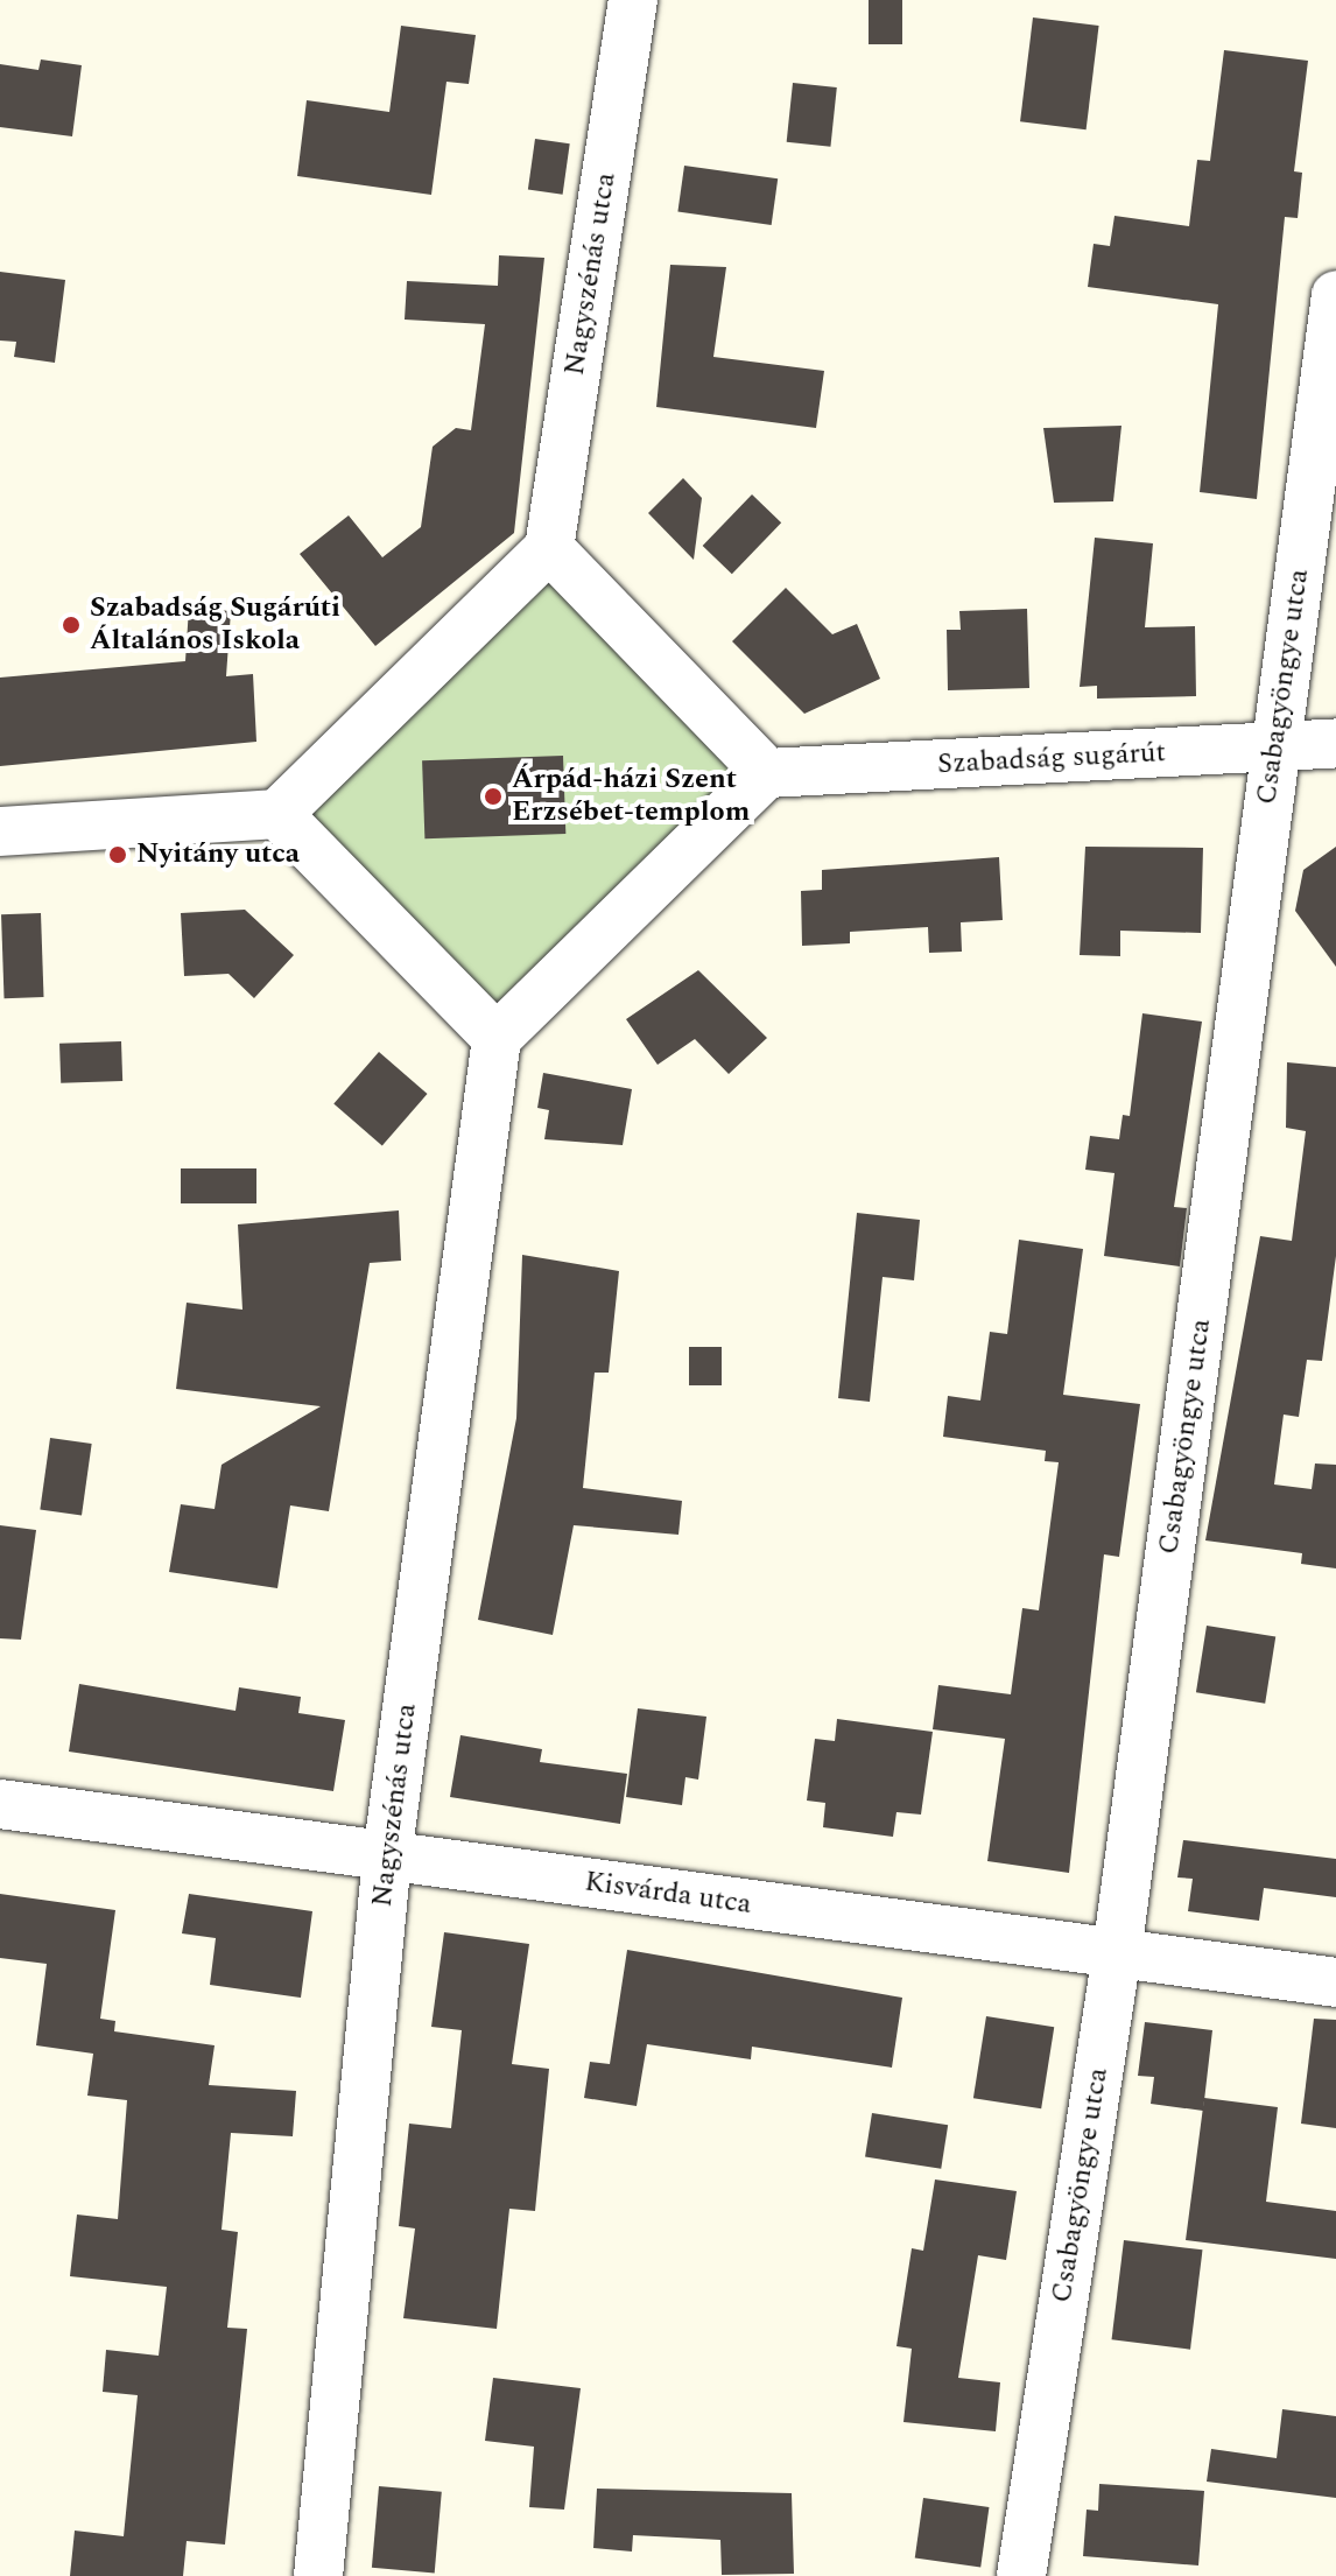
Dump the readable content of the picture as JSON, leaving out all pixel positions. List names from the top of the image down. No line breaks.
{"streets":{"street":["Nagyszénás utca","Csabagyöngye utca","Szabadság sugárút","Kisvárda utca"]},"crossings":[["Nagyszénás utca","Kisvárda utca"],["Csabagyöngye utca","Szabadság sugárút"],["Csabagyöngye utca","Kisvárda utca"]],"places":["Szabadság Sugárúti Általános Iskola","Árpád-házi Szent Erzsébet-templom","Nyitány utca"]}
